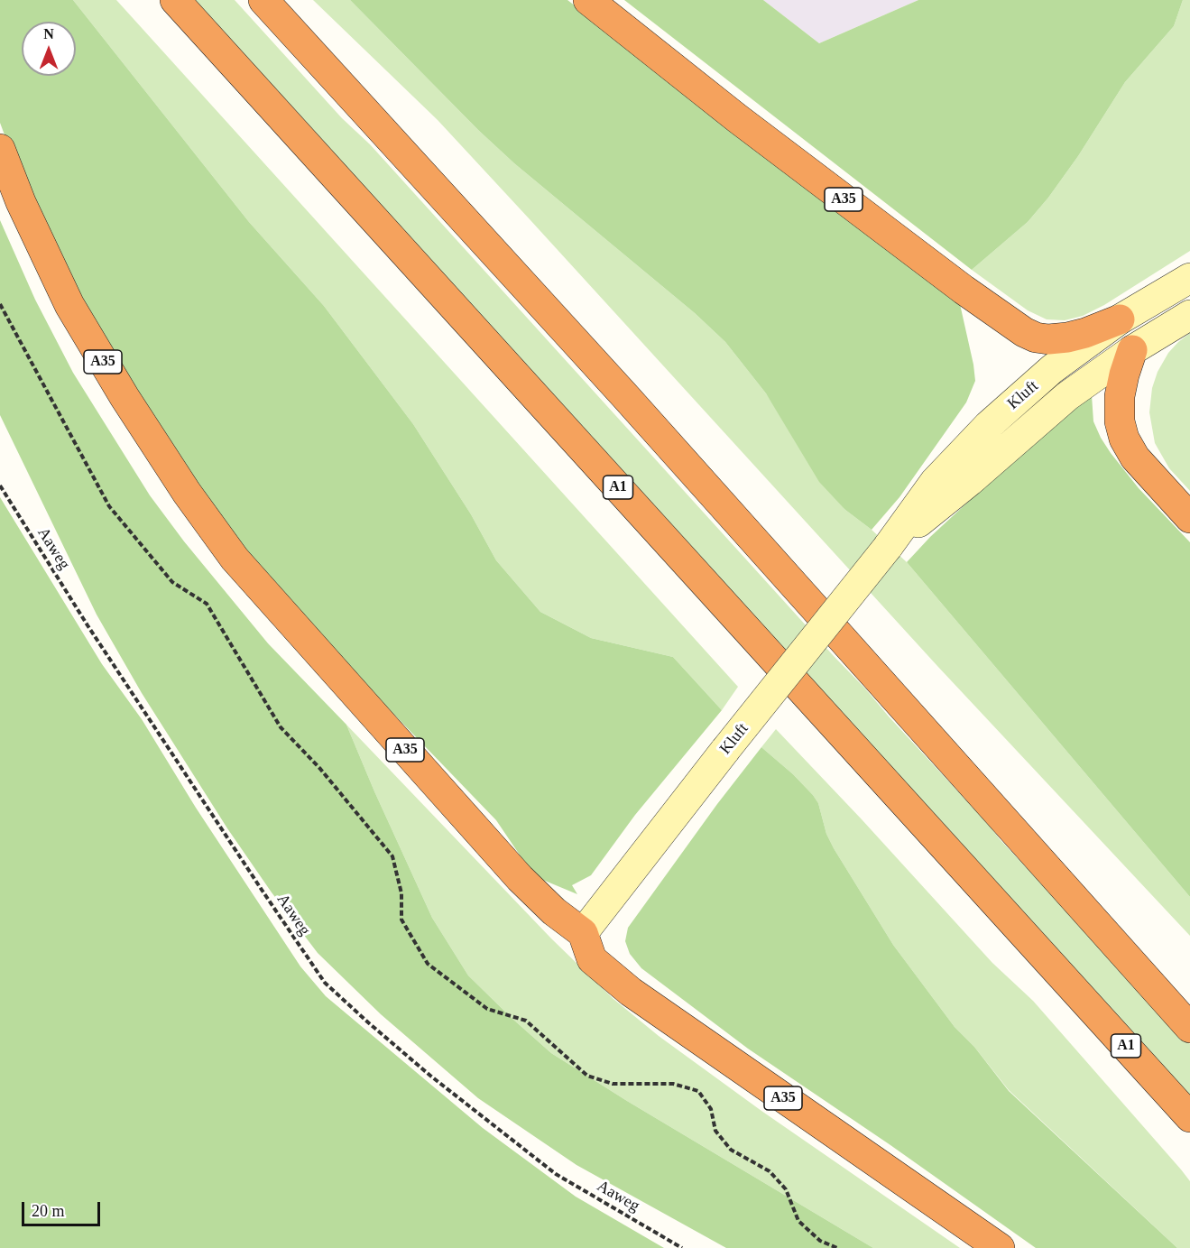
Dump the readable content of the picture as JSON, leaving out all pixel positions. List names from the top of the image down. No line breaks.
{"streets":{"highway":["A35","A1"],"main road":["Kluft"],"path":["Aaweg"]},"crossings":[["A35","Kluft"]],"scale_bar":"20 m","north":"top"}
